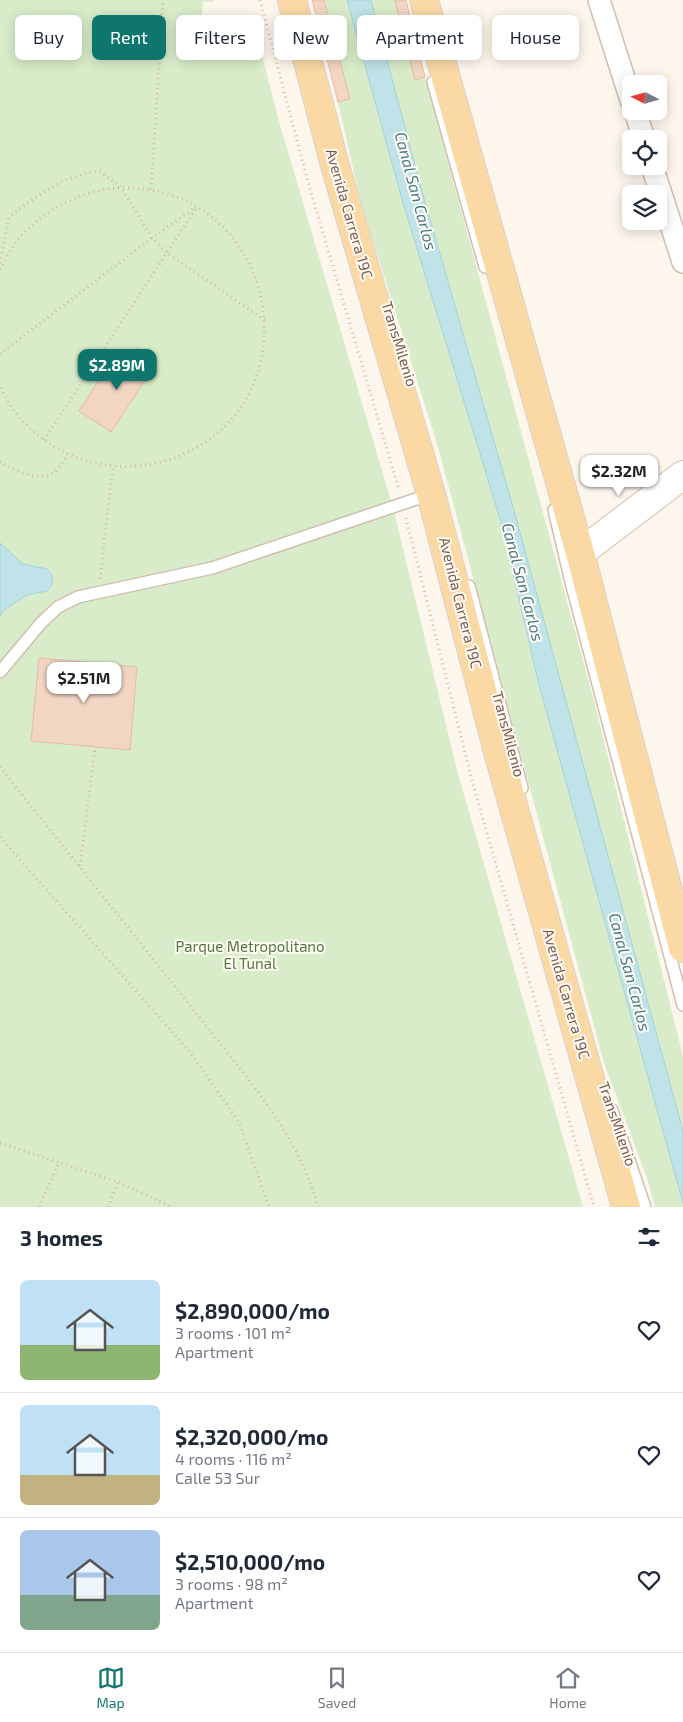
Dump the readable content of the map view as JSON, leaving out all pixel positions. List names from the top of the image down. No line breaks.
{"streets":{"main road":["Avenida Carrera 19C"],"lane":["TransMilenio"]},"crossings":[["Avenida Carrera 19C","TransMilenio"]],"water":["Canal San Carlos"],"parks":["Parque Metropolitano El Tunal"],"north":"left","page":{"chip":["Buy","Rent","Filters","New","Apartment","House"],"price":["$2.89M","$2.32M","$2.51M"],"heading":"3 homes","list":[{"name":"$2,890,000/mo","note":"3 rooms · 101 m² · Apartment"},{"name":"$2,320,000/mo","note":"4 rooms · 116 m² · Calle 53 Sur"},{"name":"$2,510,000/mo","note":"3 rooms · 98 m² · Apartment"}],"tabs":["Map","Saved","Home"]}}
